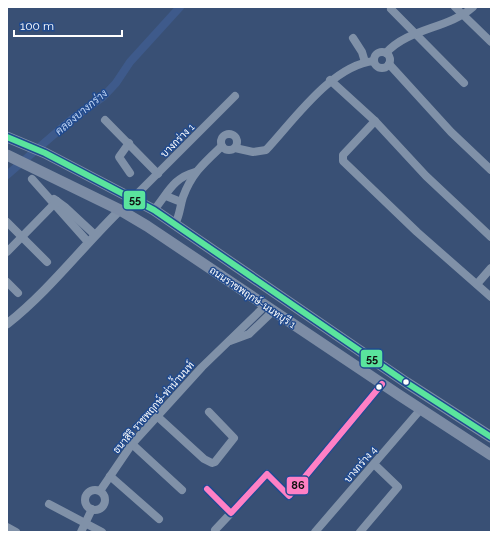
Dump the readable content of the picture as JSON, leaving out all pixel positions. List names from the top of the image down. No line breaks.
{"streets":{"main road":["ถนนราชพฤกษ์-นนทบุรี 1"],"street":["บางกร่าง 1","ธนาสิริ ราชพฤกษ์-ท่าน้ำนนท์","บางกร่าง 4"]},"crossings":[["บางกร่าง 1","ถนนราชพฤกษ์-นนทบุรี 1"],["ถนนราชพฤกษ์-นนทบุรี 1","ธนาสิริ ราชพฤกษ์-ท่าน้ำนนท์"],["ถนนราชพฤกษ์-นนทบุรี 1","บางกร่าง 4"]],"water":["คลองบางกร่าง"],"lines":["transit line 55","transit line 86"],"scale_bar":"100 m"}
